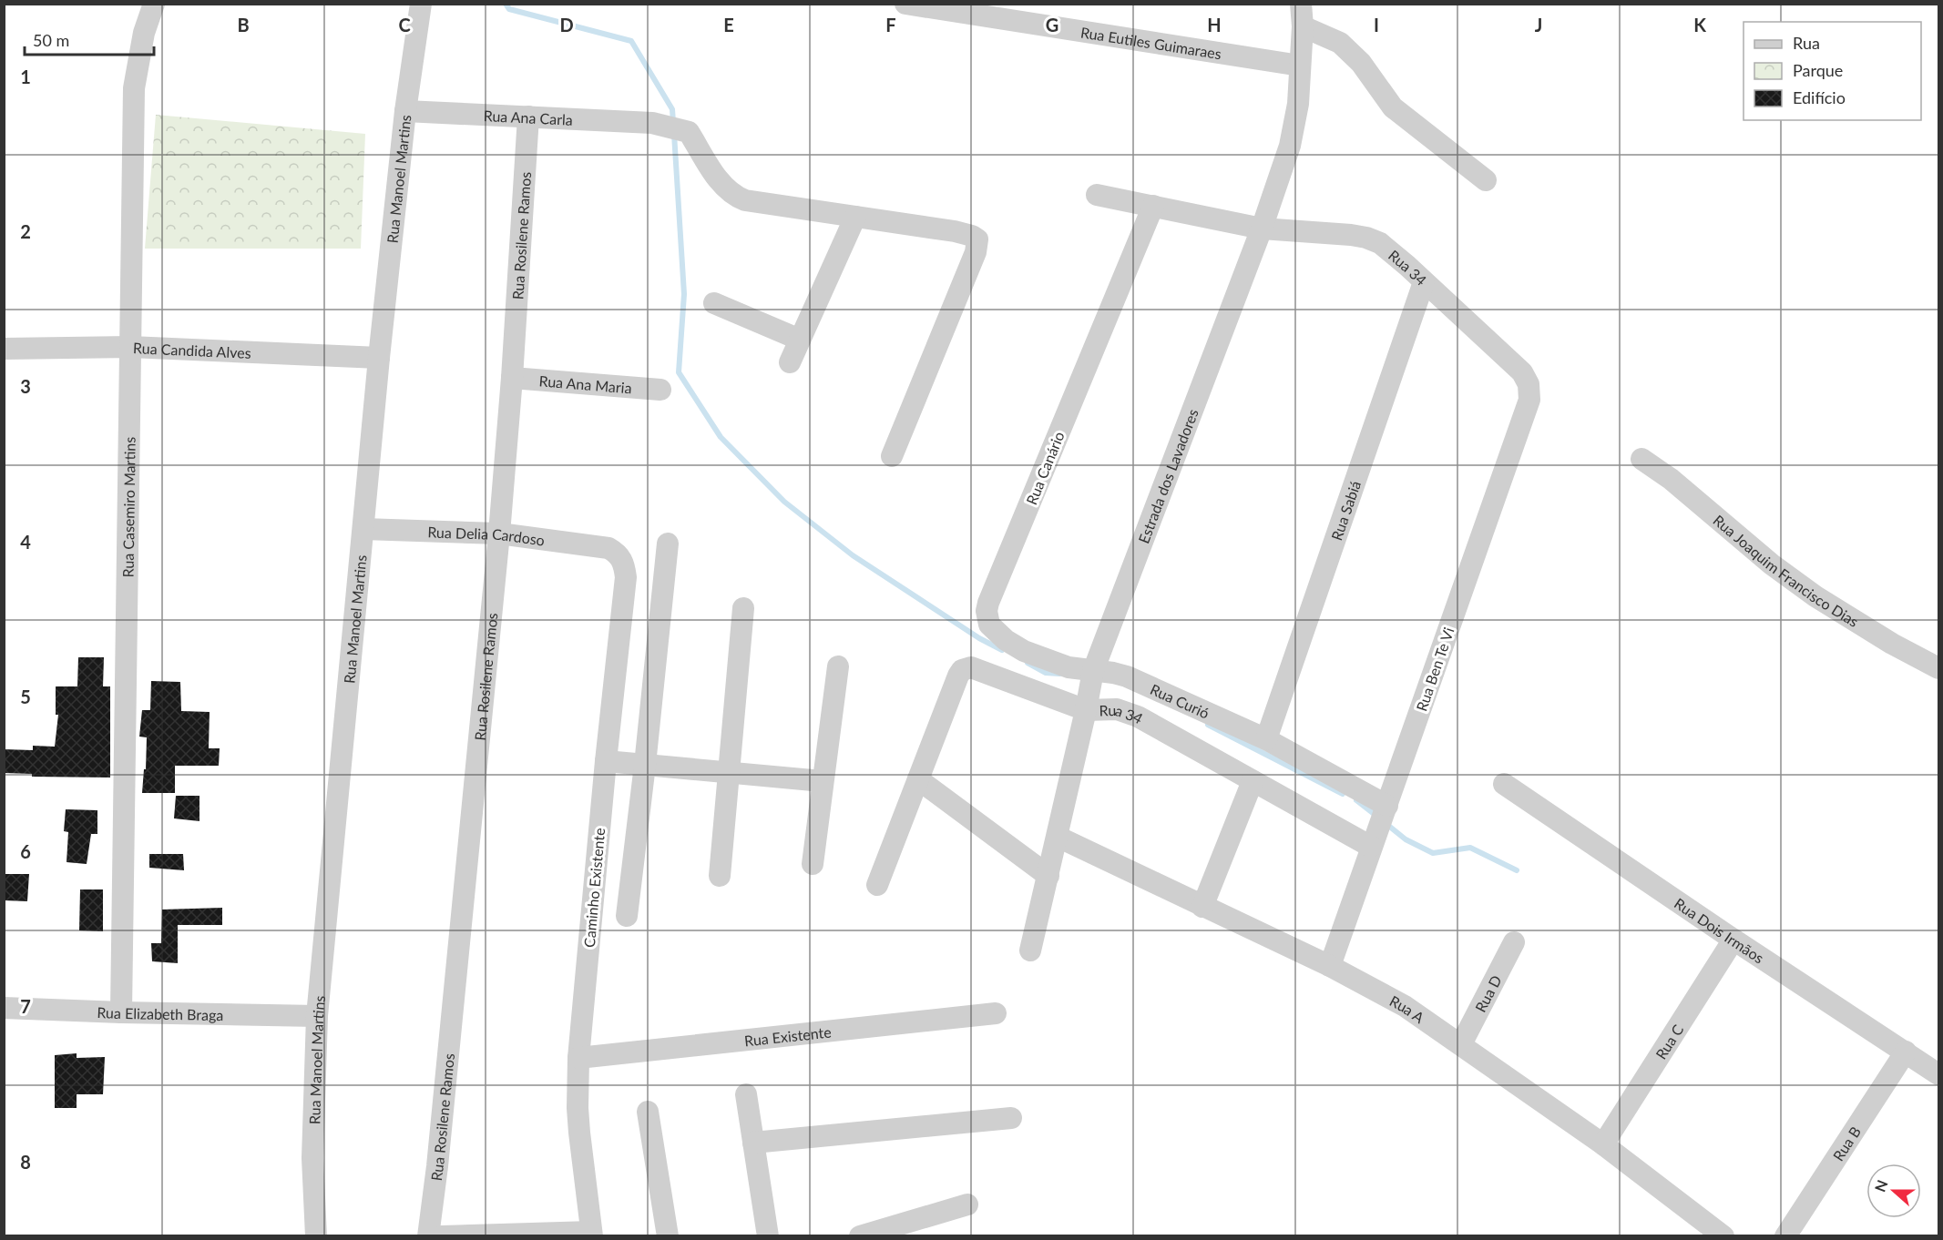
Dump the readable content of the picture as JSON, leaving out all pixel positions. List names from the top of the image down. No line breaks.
{"streets":{"street":["Rua Eutiles Guimaraes","Rua Ana Carla","Rua Manoel Martins","Rua Rosilene Ramos","Rua 34","Rua Candida Alves","Rua Ana Maria","Rua Canário","Estrada dos Lavadores","Rua Casemiro Martins","Rua Sabiá","Rua Delia Cardoso","Rua Joaquim Francisco Dias","Rua Ben Te Vi","Rua Curió","Caminho Existente","Rua Dois Irmãos","Rua D","Rua A","Rua Elizabeth Braga","Rua Existente","Rua C","Rua B"]},"crossings":[["Rua Eutiles Guimaraes","Estrada dos Lavadores"],["Rua Ana Carla","Rua Manoel Martins"],["Rua Ana Carla","Rua Rosilene Ramos"],["Rua Manoel Martins","Rua Candida Alves"],["Rua Manoel Martins","Rua Delia Cardoso"],["Rua Manoel Martins","Rua Elizabeth Braga"],["Rua Rosilene Ramos","Rua Ana Maria"],["Rua Rosilene Ramos","Rua Delia Cardoso"],["Rua 34","Estrada dos Lavadores"],["Rua 34","Rua Sabiá"],["Rua 34","Rua Ben Te Vi"],["Rua Candida Alves","Rua Casemiro Martins"],["Rua Canário","Estrada dos Lavadores"],["Rua Canário","Rua Curió"],["Estrada dos Lavadores","Rua Curió"],["Estrada dos Lavadores","Rua A"],["Rua Casemiro Martins","Rua Elizabeth Braga"],["Rua Sabiá","Rua Curió"],["Rua Delia Cardoso","Caminho Existente"],["Rua Ben Te Vi","Rua A"],["Caminho Existente","Rua Existente"],["Rua Dois Irmãos","Rua C"],["Rua Dois Irmãos","Rua B"],["Rua D","Rua A"],["Rua A","Rua C"]],"legend":["Rua","Parque","Edifício"],"scale_bar":"50 m","north":"left","grid":{"columns":["B","C","D","E","F","G","H","I","J","K"],"rows":["1","2","3","4","5","6","7","8"]}}
